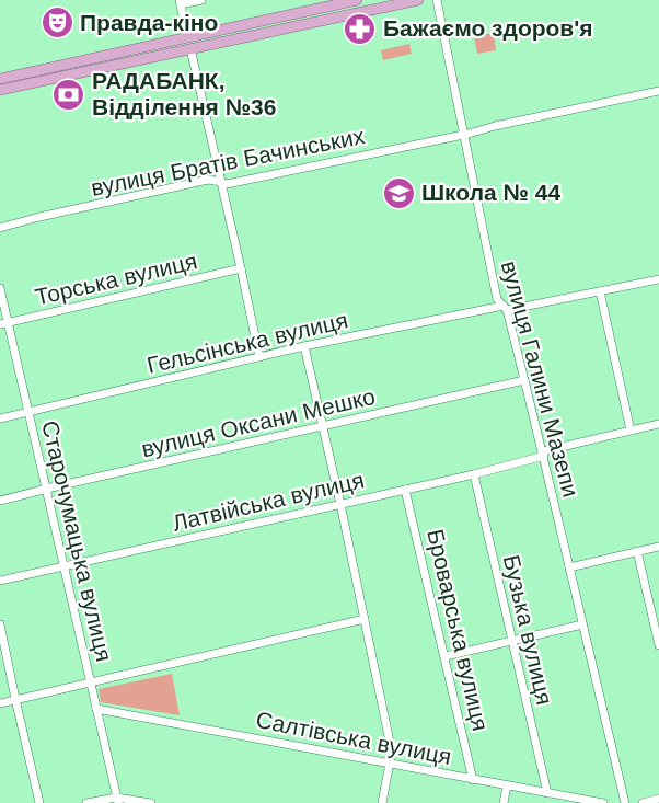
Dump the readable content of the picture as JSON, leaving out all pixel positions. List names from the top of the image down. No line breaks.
{"streets":{"street":["вулиця Братів Бачинських","Торська вулиця","Гельсінська вулиця","вулиця Галини Мазепи","вулиця Оксани Мешко","Латвійська вулиця","Старочумацька вулиця","Броварська вулиця","Бузька вулиця","Салтівська вулиця"]},"crossings":[["вулиця Братів Бачинських","вулиця Галини Мазепи"],["Торська вулиця","Старочумацька вулиця"],["Гельсінська вулиця","вулиця Галини Мазепи"],["Гельсінська вулиця","Старочумацька вулиця"],["вулиця Галини Мазепи","вулиця Оксани Мешко"],["вулиця Галини Мазепи","Латвійська вулиця"],["вулиця Оксани Мешко","Старочумацька вулиця"],["Латвійська вулиця","Старочумацька вулиця"],["Латвійська вулиця","Броварська вулиця"],["Латвійська вулиця","Бузька вулиця"],["Старочумацька вулиця","Салтівська вулиця"],["Броварська вулиця","Салтівська вулиця"],["Бузька вулиця","Салтівська вулиця"]],"places":{"theatre":["Правда-кіно"],"pharmacy":["Бажаємо здоров'я"],"bank":["РАДАБАНК, Відділення №36"],"school or university":["Школа № 44"]}}
